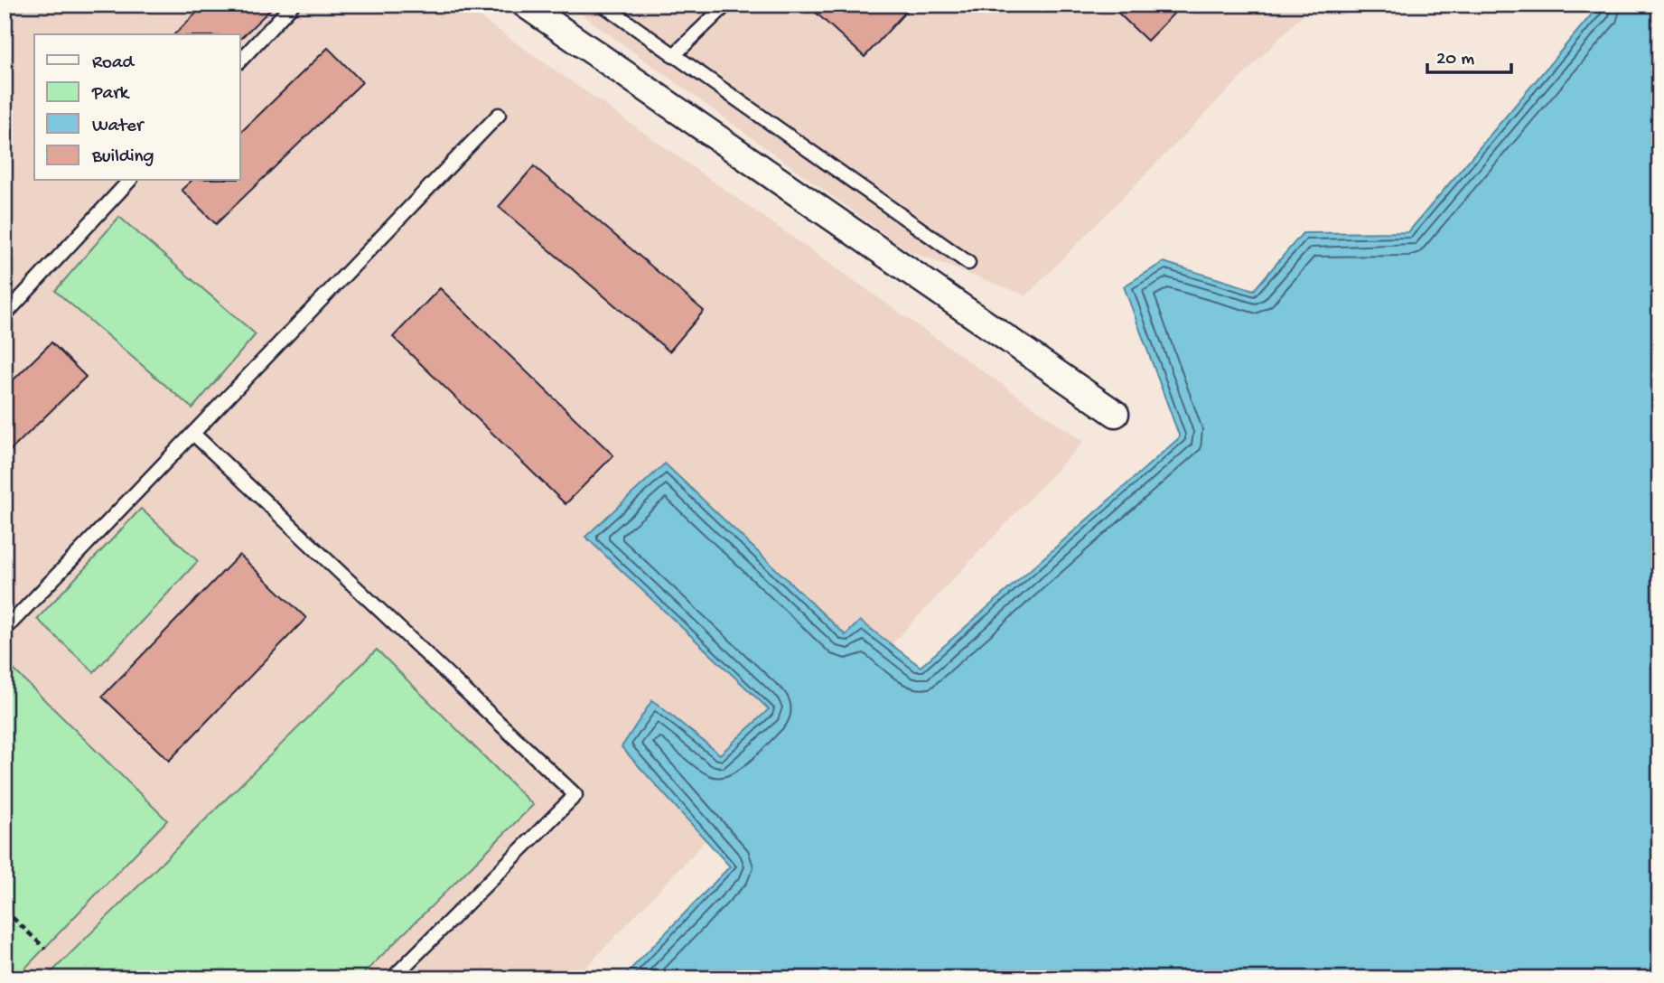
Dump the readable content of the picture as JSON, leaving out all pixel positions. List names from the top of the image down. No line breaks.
{"legend":["Road","Park","Water","Building"],"scale_bar":"20 m"}
